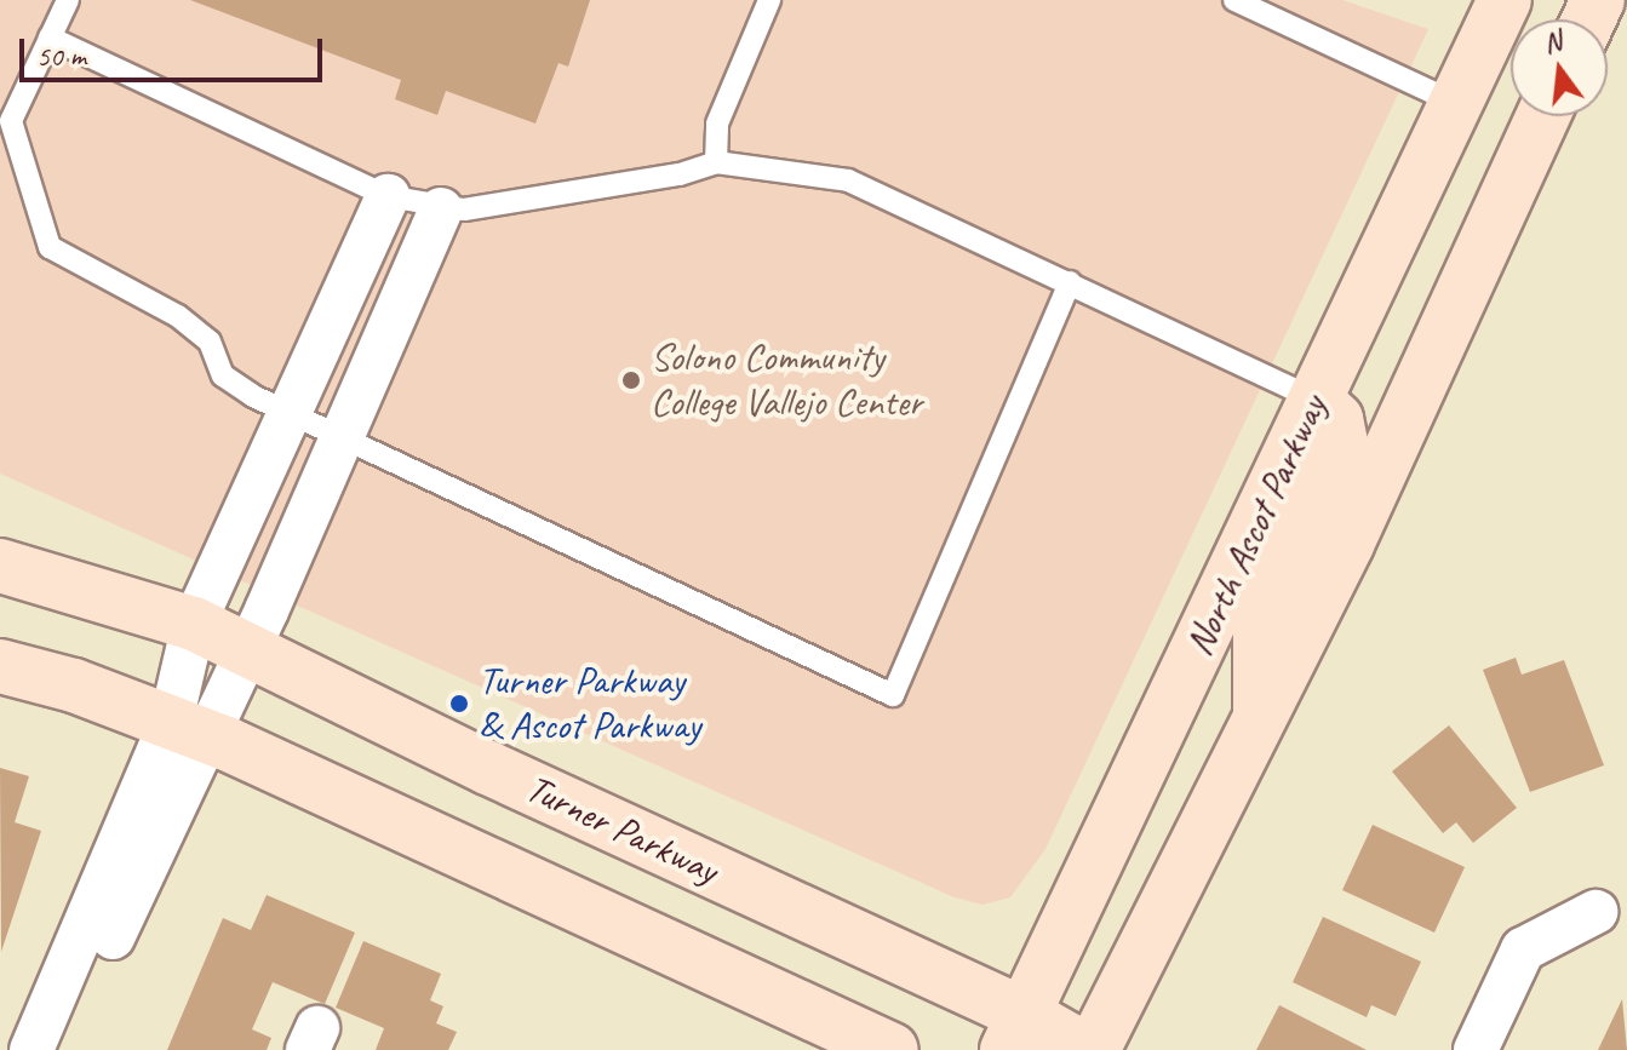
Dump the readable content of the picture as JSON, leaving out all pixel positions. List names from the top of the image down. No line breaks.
{"streets":{"main road":["North Ascot Parkway","Turner Parkway"]},"crossings":[["North Ascot Parkway","Turner Parkway"]],"places":["Solono Community College Vallejo Center","Turner Parkway & Ascot Parkway"],"scale_bar":"50 m","north":"top"}
